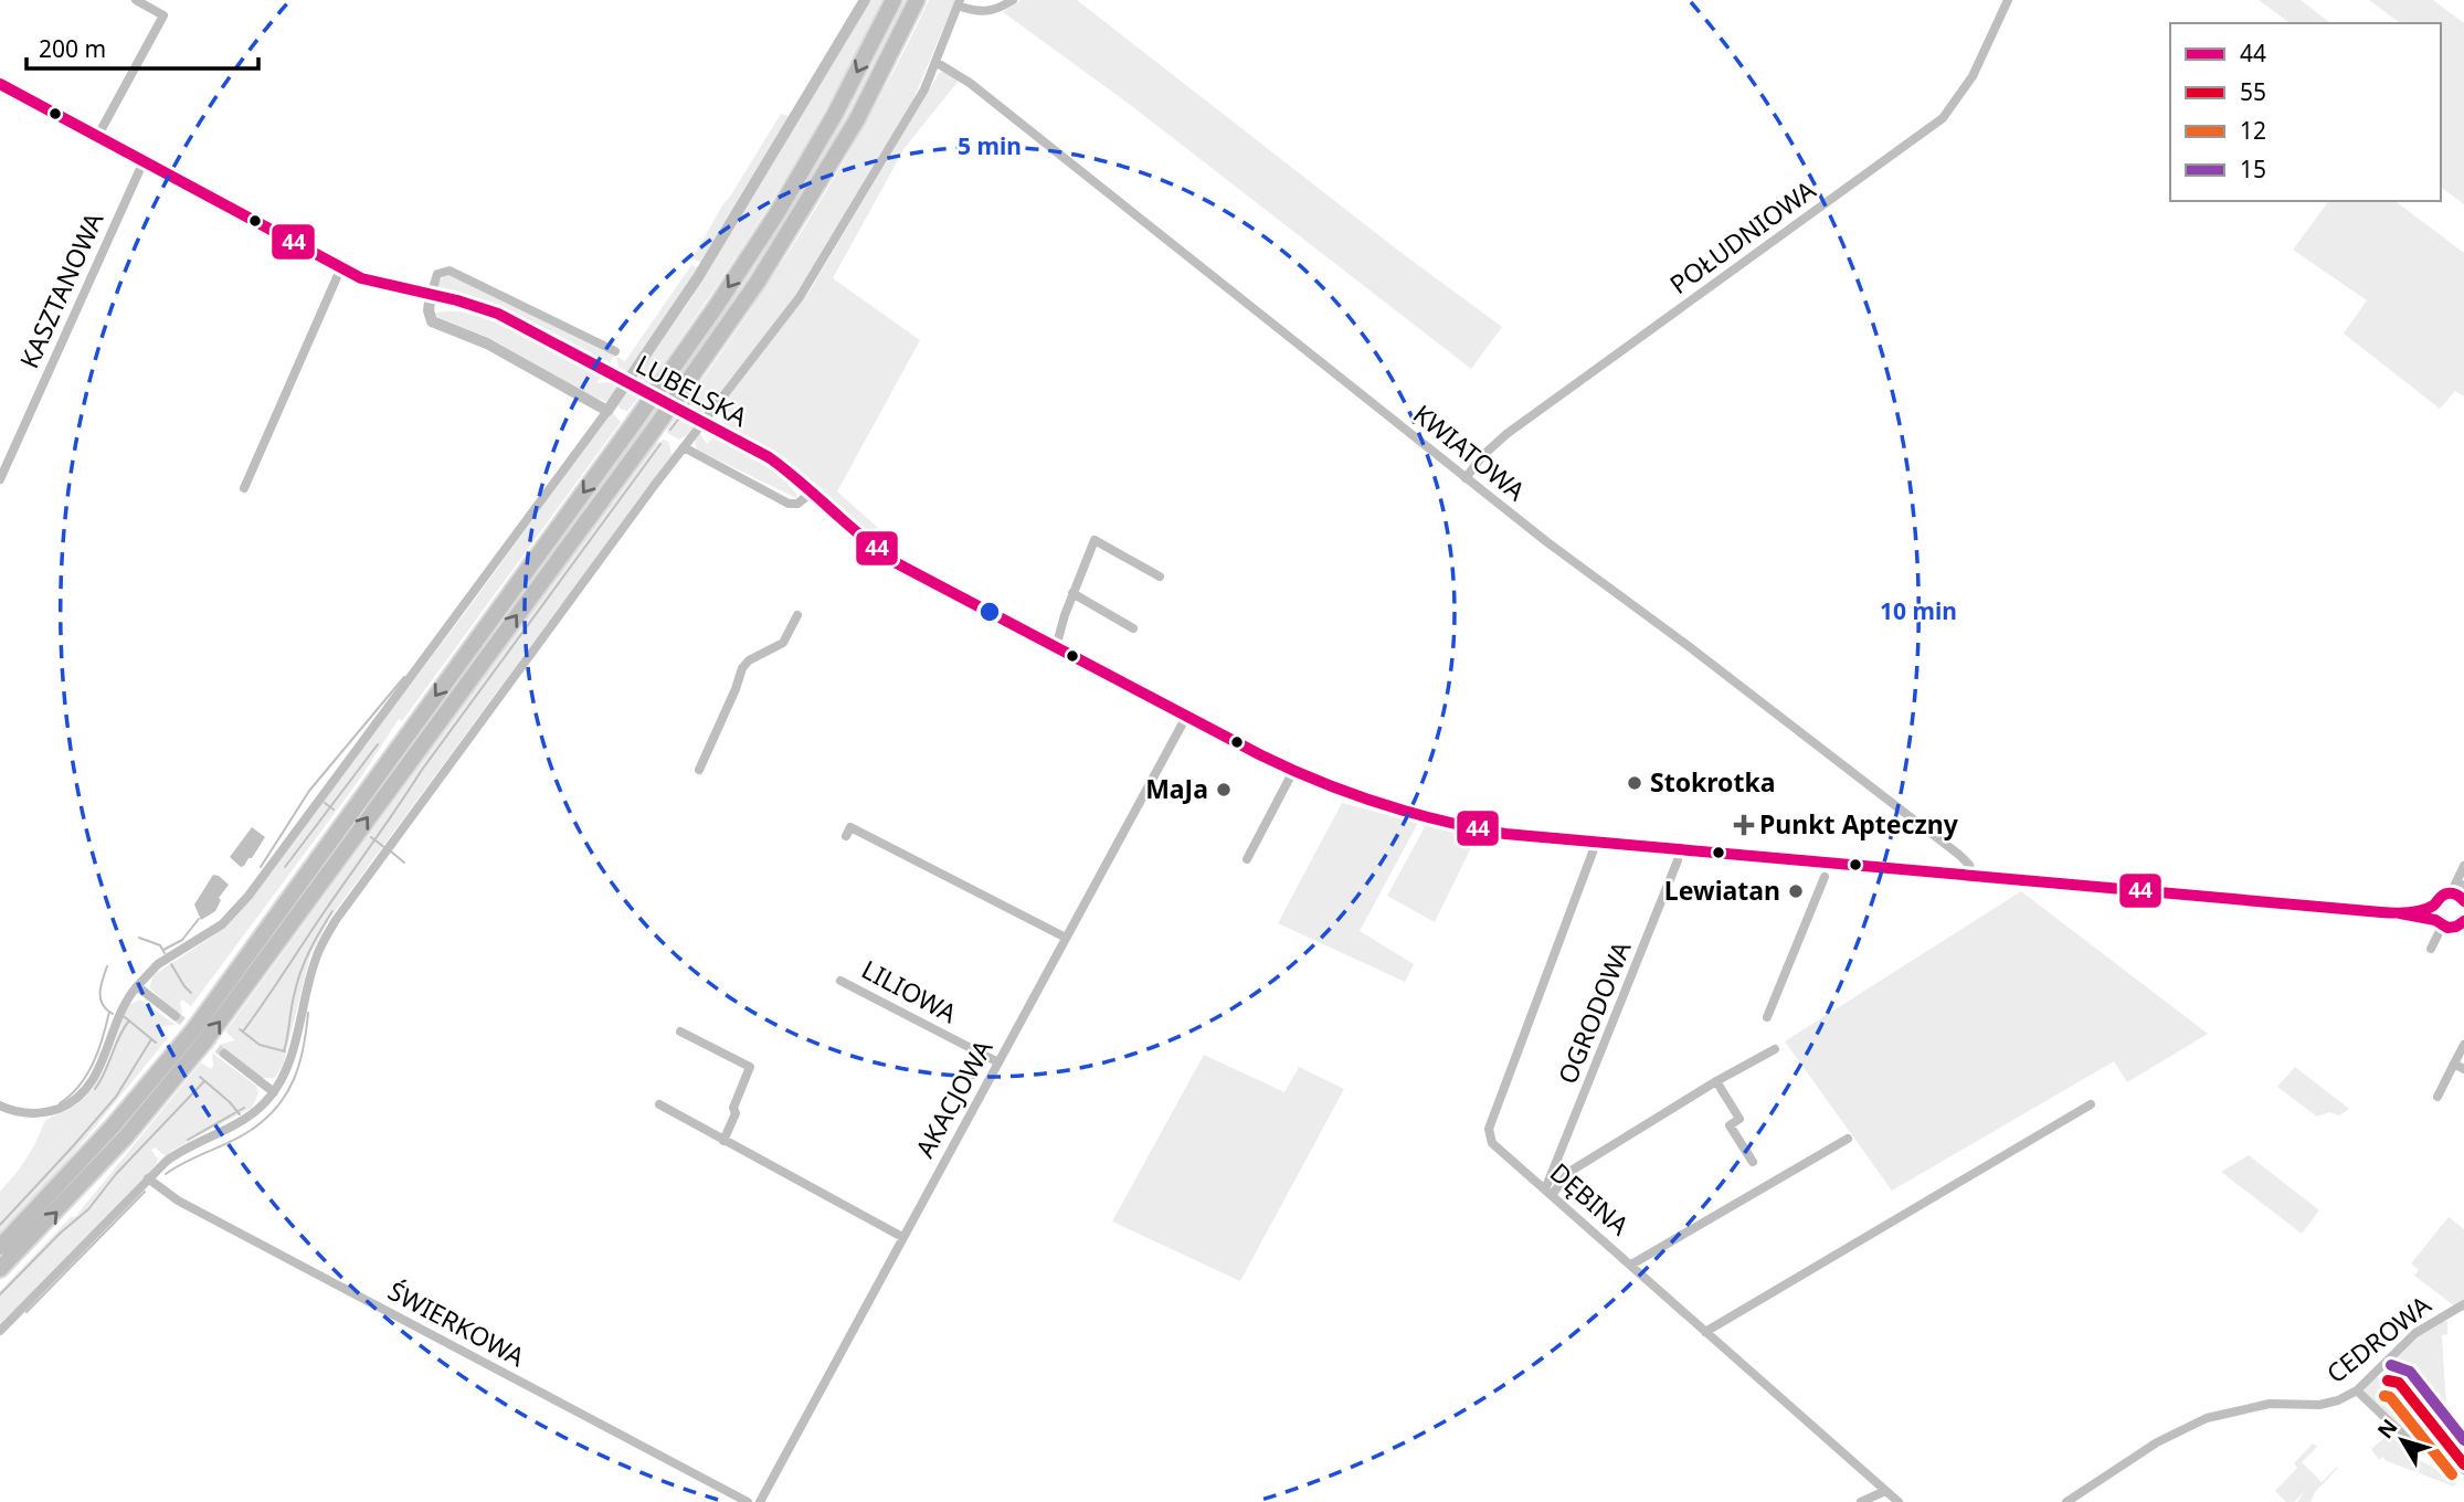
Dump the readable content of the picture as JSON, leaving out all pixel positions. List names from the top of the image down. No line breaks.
{"streets":{"street":["POŁUDNIOWA","KASZTANOWA","LUBELSKA","KWIATOWA","LILIOWA","OGRODOWA","AKACJOWA","DĘBINA","ŚWIERKOWA","CEDROWA"]},"crossings":[["POŁUDNIOWA","KWIATOWA"],["KASZTANOWA","LUBELSKA"],["LUBELSKA","KWIATOWA"],["LUBELSKA","OGRODOWA"],["LUBELSKA","AKACJOWA"],["LUBELSKA","DĘBINA"],["LILIOWA","AKACJOWA"],["OGRODOWA","DĘBINA"]],"places":{"other":["Stokrotka","MaJa","Lewiatan"],"health":["Punkt Apteczny"]},"lines":["transit line 44","transit line 15","transit line 55","transit line 12"],"legend":["44","55","12","15"],"scale_bar":"200 m","north":"top left","rings":["5 min","10 min"]}
